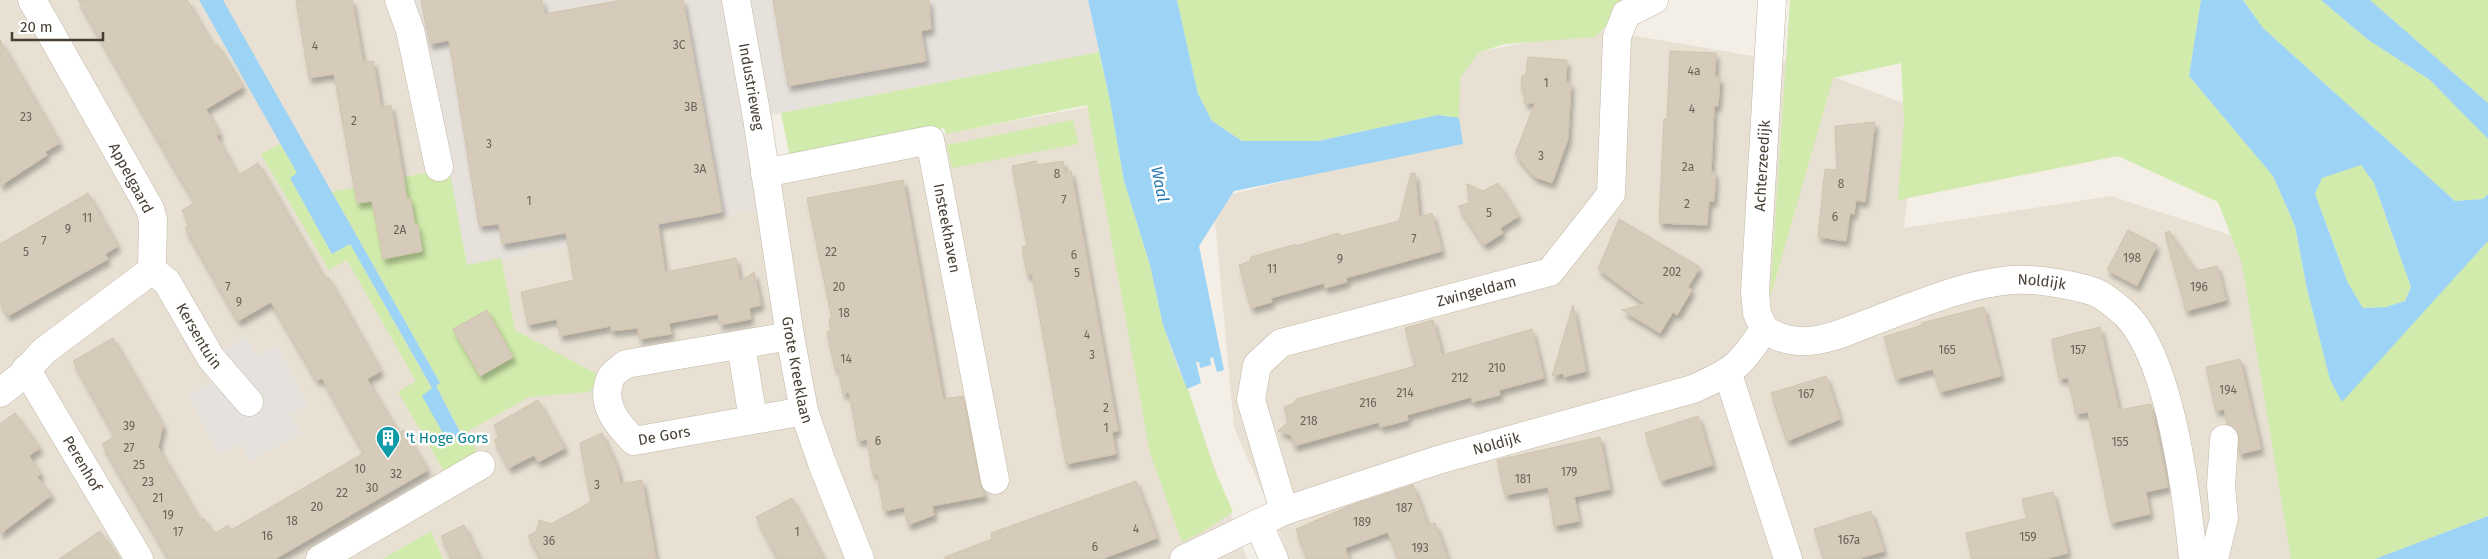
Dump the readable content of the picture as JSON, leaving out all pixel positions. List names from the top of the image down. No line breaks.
{"streets":{"street":["Industrieweg","Achterzeedijk","Appelgaard","Insteekhaven","Noldijk","Zwingeldam","Kersentuin","Grote Kreeklaan","De Gors","Perenhof"]},"crossings":[["Industrieweg","Insteekhaven"],["Industrieweg","Grote Kreeklaan"],["Achterzeedijk","Noldijk"],["Appelgaard","Kersentuin"],["Insteekhaven","Grote Kreeklaan"],["Noldijk","Zwingeldam"],["Grote Kreeklaan","De Gors"]],"water":["Waal"],"places":{"building":["'t Hoge Gors"]},"house_numbers":["3C","4","4a","1","3B","4","23","2","3","3","2a","3A","8","8","7","1","2","5","6","11","9","2A","7","7","5","22","6","198","9","11","202","5","7","20","196","9","18","4","165","157","3","14","210","212","194","214","167","216","2","218","39","1","6","155","27","25","10","179","32","181","23","3","30","22","21","20","187","19","18","189","4","17","1","16","159","167a","36","6","193"],"scale_bar":"20 m"}
